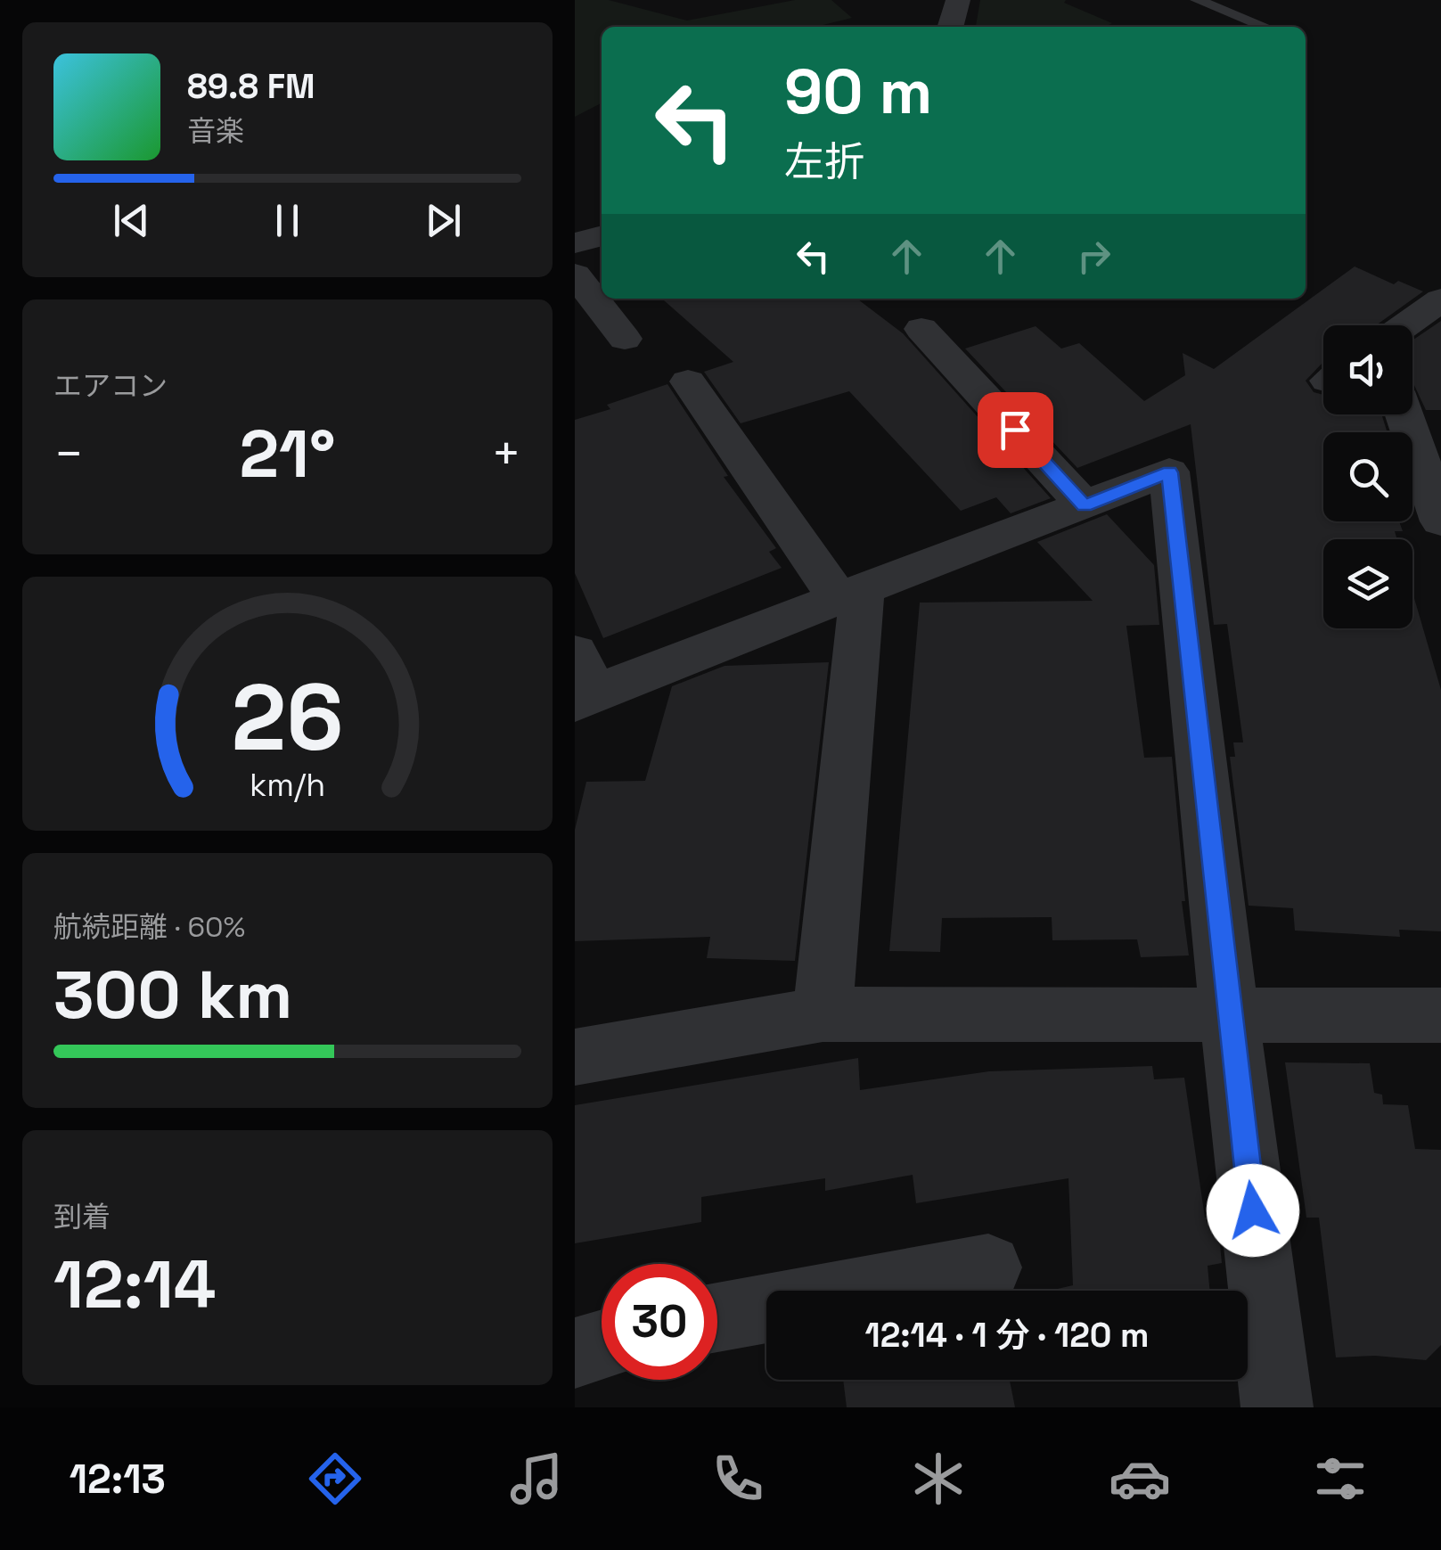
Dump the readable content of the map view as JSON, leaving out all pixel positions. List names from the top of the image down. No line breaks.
{"page":{"turn":["90 m","左折"],"song":["89.8 FM","音楽"],"tile":["エアコン",["航続距離 · 60%","300 km"],["到着","12:14"]],"heat":["−","21°","+"],"limit":"30","trip":"12:14 · 1 分 · 120 m","tabs":"12:13","gauge":["26","km/h"]}}
